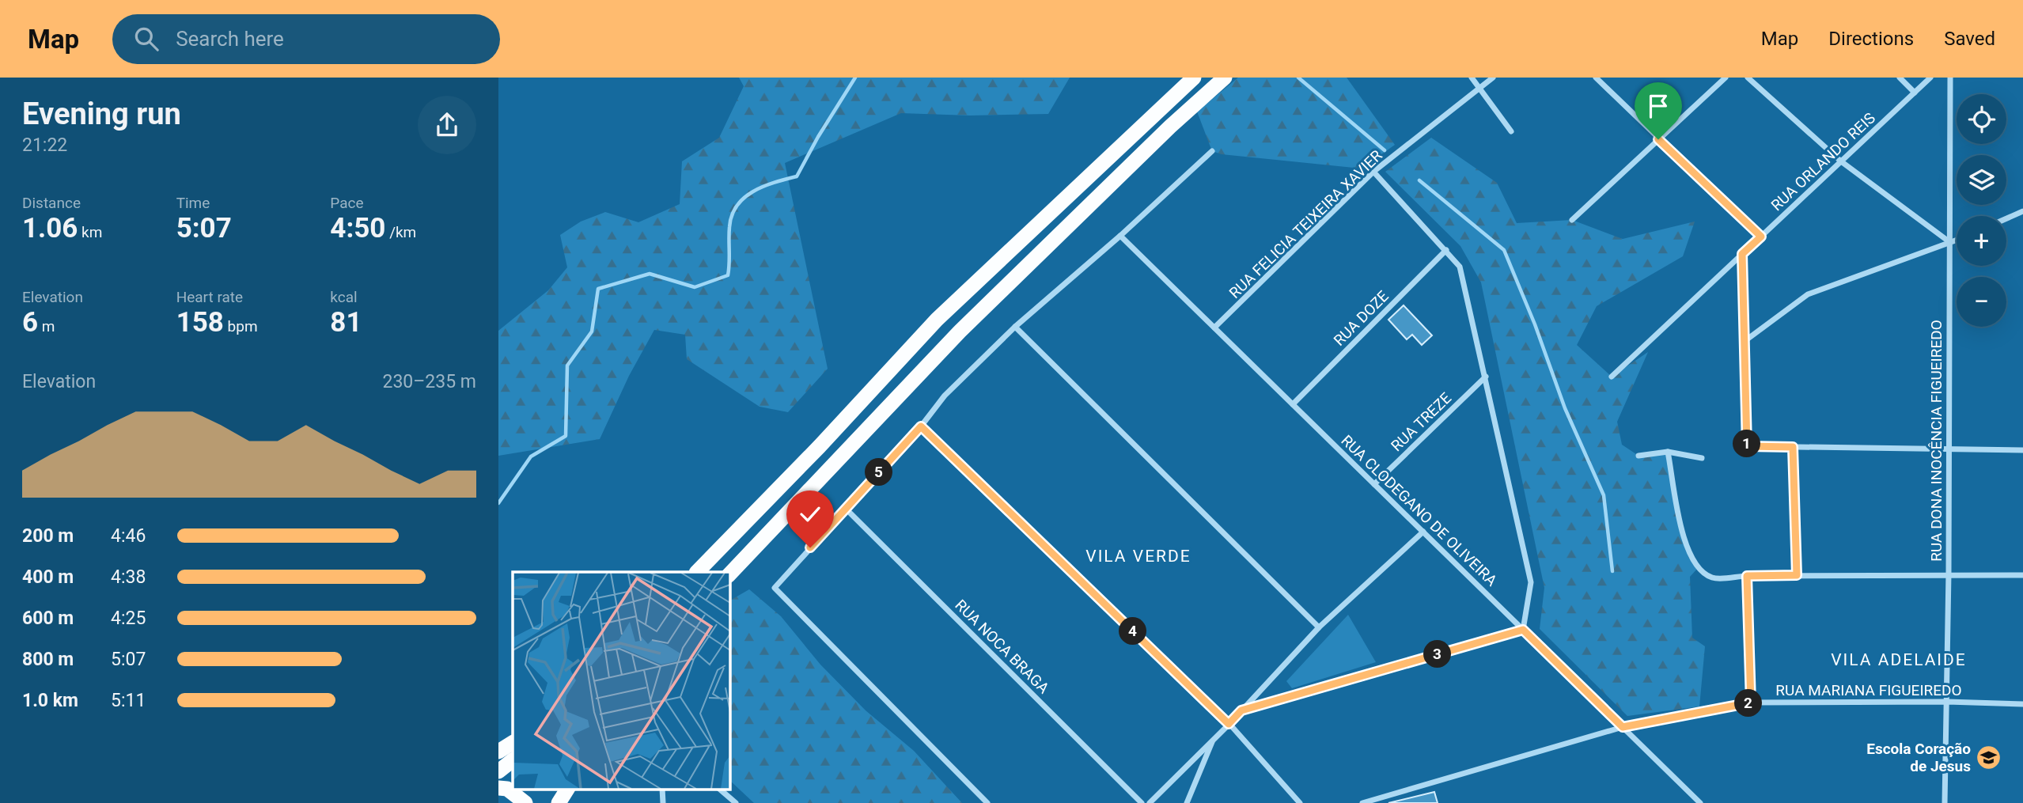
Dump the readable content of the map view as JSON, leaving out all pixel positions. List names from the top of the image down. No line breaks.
{"streets":{"street":["RUA ORLANDO REIS","RUA FELICIA TEIXEIRA XAVIER","RUA DOZE","RUA TREZE","RUA DONA INOCÊNCIA FIGUEIREDO","RUA CLODEGANO DE OLIVEIRA","RUA NOCA BRAGA","RUA MARIANA FIGUEIREDO"]},"crossings":[["RUA FELICIA TEIXEIRA XAVIER","RUA CLODEGANO DE OLIVEIRA"],["RUA DOZE","RUA CLODEGANO DE OLIVEIRA"],["RUA TREZE","RUA CLODEGANO DE OLIVEIRA"],["RUA DONA INOCÊNCIA FIGUEIREDO","RUA MARIANA FIGUEIREDO"],["RUA CLODEGANO DE OLIVEIRA","RUA MARIANA FIGUEIREDO"]],"districts":["VILA VERDE","VILA ADELAIDE"],"places":{"school or university":["Escola Coração de Jesus"]},"page":{"header":"Map","search":"Search here","nav":["Map","Directions","Saved"],"heading":["Evening run","21:22"],"map_buttons":["+","−"],"stats":[["Distance","1.06 km"],["Time","5:07"],["Pace","4:50 /km"],["Elevation","6 m"],["Heart rate","158 bpm"],["kcal","81"]],"chart":["Elevation","230–235 m"],"pins":["1","5","4","3","2"],"list":[{"name":"200 m","note":"4:46"},{"name":"400 m","note":"4:38"},{"name":"600 m","note":"4:25"},{"name":"800 m","note":"5:07"},{"name":"1.0 km","note":"5:11"}]}}
